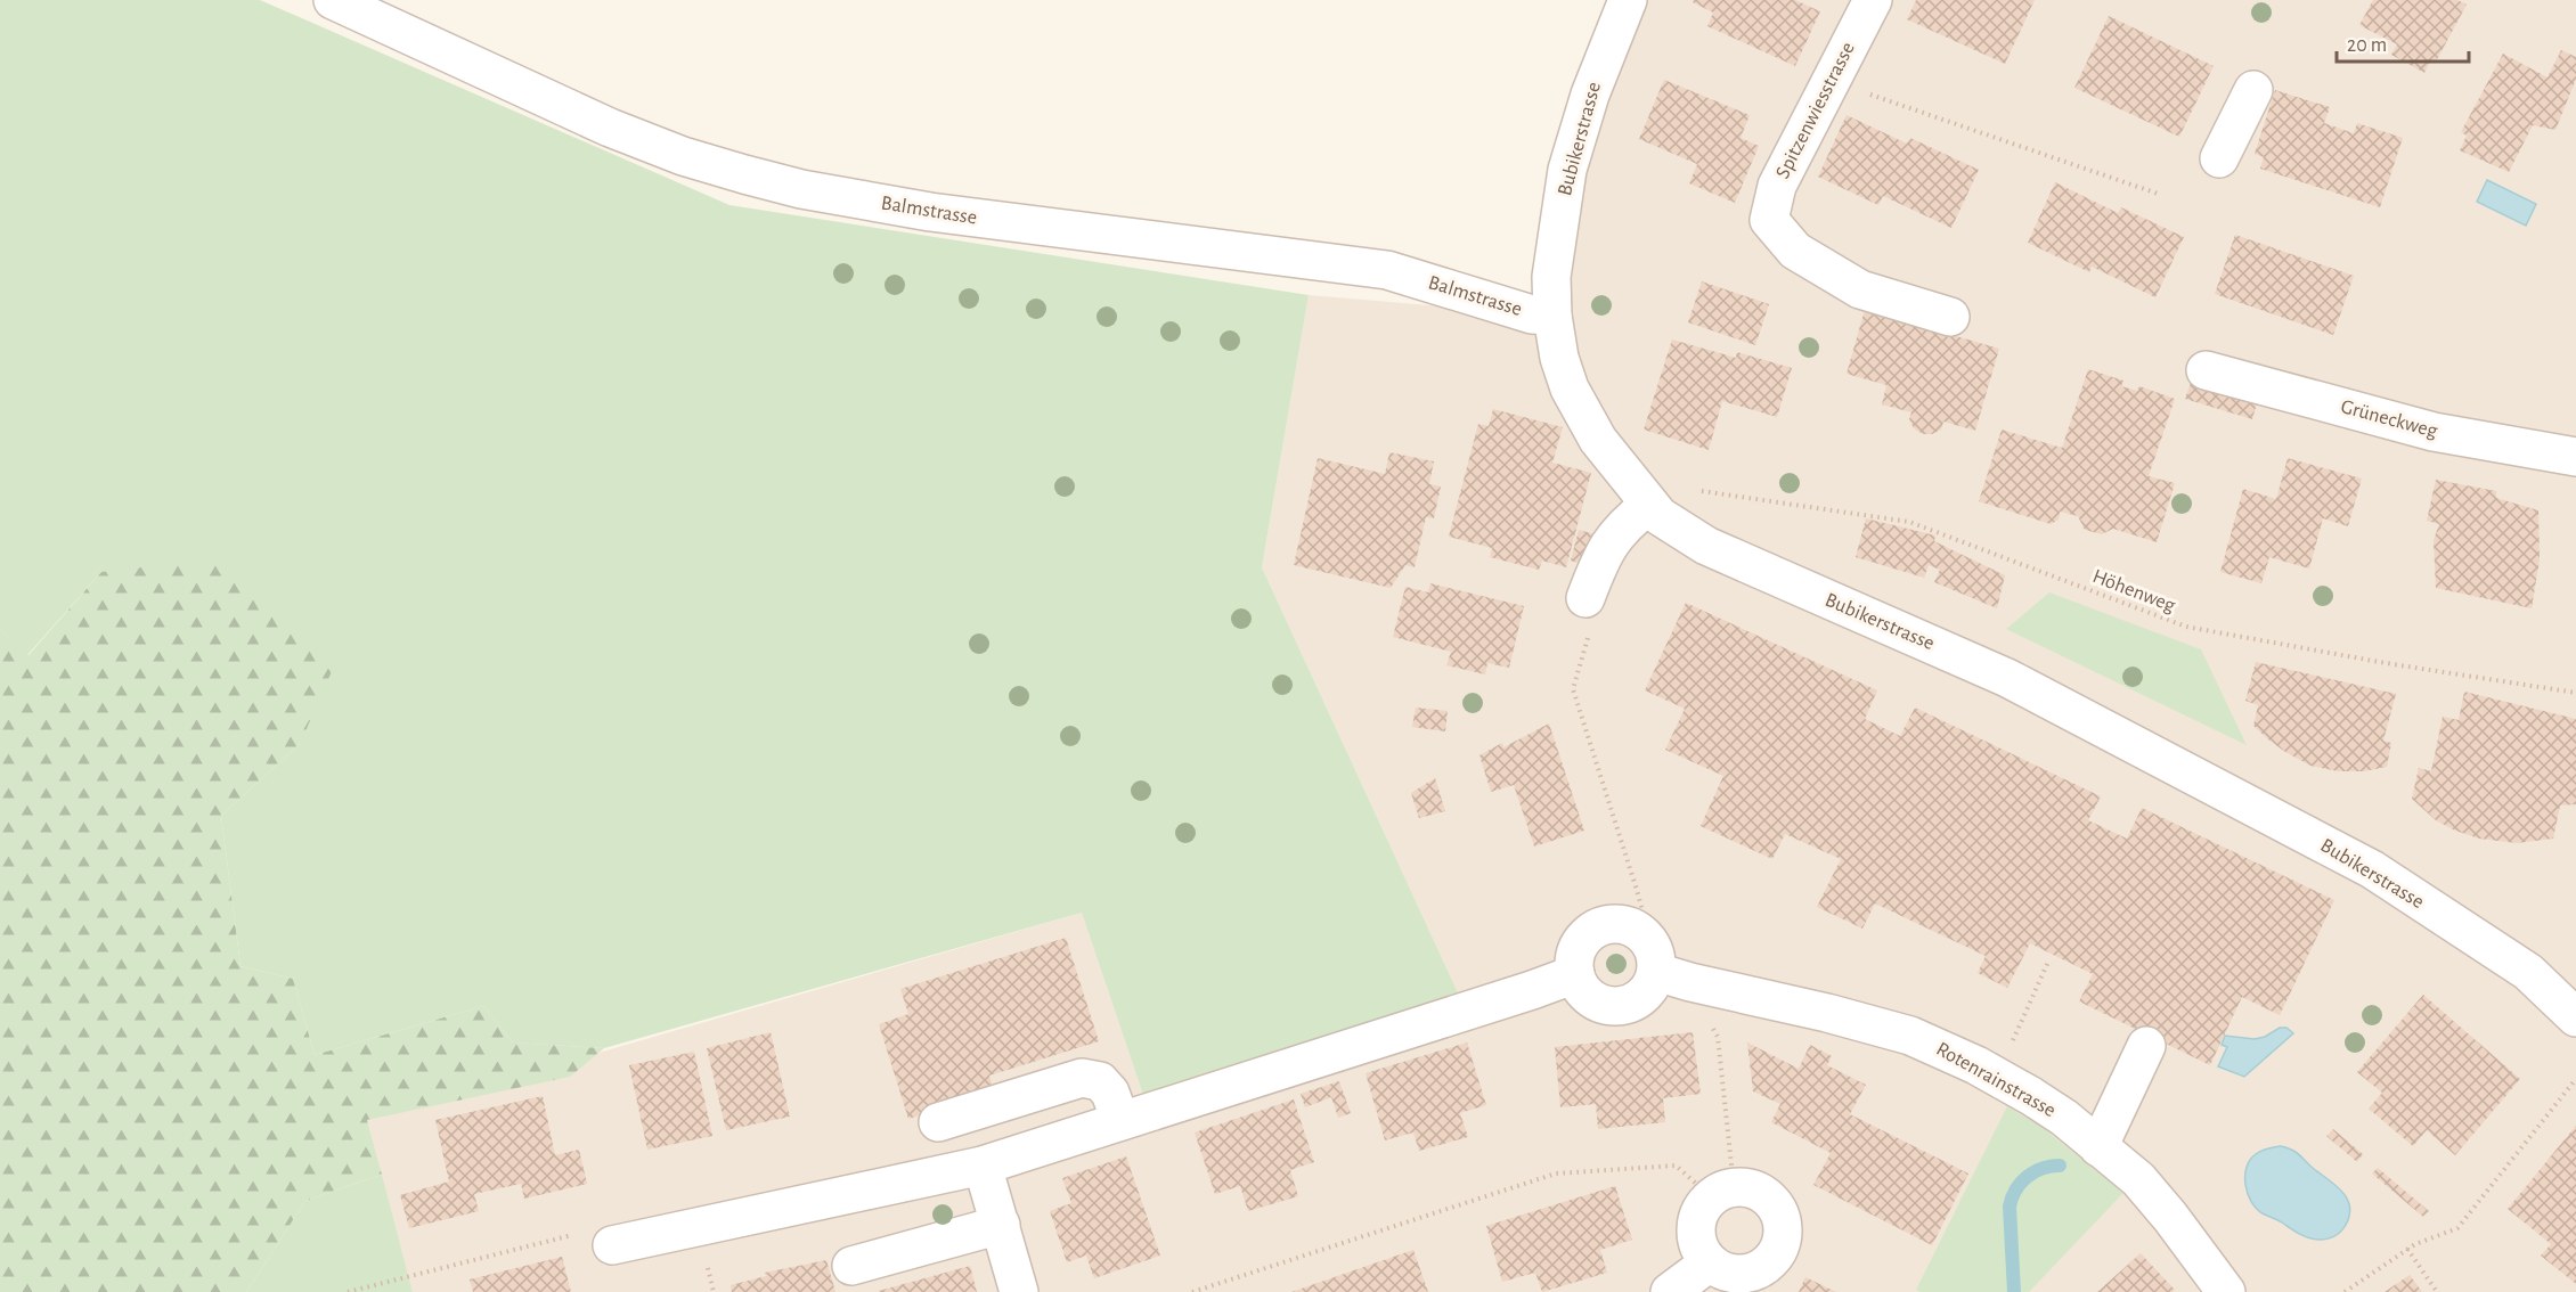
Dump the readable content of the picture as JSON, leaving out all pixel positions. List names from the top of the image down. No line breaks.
{"streets":{"street":["Spitzenwiesstrasse","Bubikerstrasse","Balmstrasse","Grüneckweg","Rotenrainstrasse"],"path":["Höhenweg"]},"crossings":[["Bubikerstrasse","Balmstrasse"]],"scale_bar":"20 m"}
